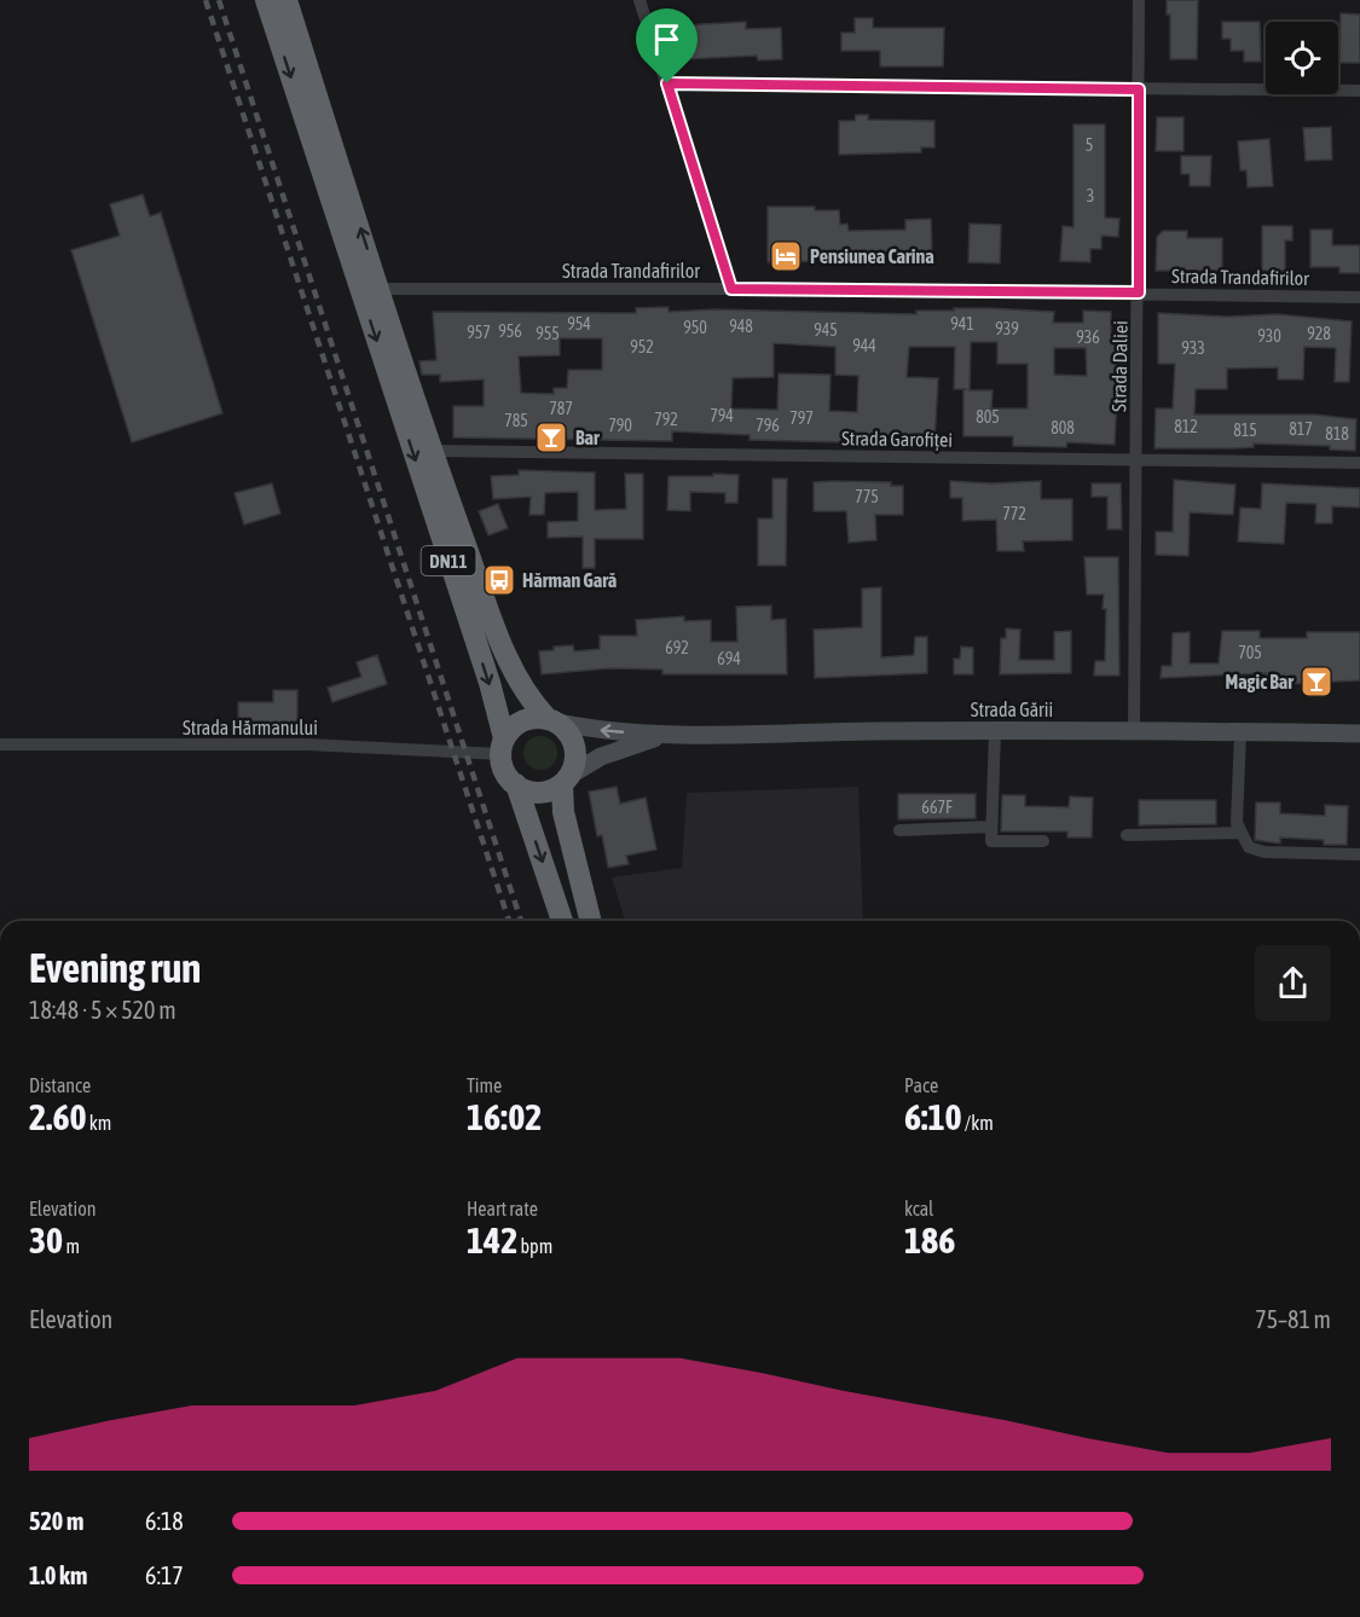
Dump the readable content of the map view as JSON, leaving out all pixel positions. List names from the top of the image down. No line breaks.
{"streets":{"highway":["DN11"],"main road":["Strada Gării"],"street":["Strada Trandafirilor","Strada Daliei","Strada Garofiței","Strada Hărmanului"]},"crossings":[["Strada Trandafirilor","Strada Daliei"],["Strada Trandafirilor","DN11"],["Strada Daliei","Strada Garofiței"],["Strada Daliei","Strada Gării"],["Strada Garofiței","DN11"],["DN11","Strada Hărmanului"]],"places":{"hotel":["Pensiunea Carina"],"bar":["Bar","Magic Bar"],"bus stop":["Hărman Gară"]},"house_numbers":["5","3","954","941","948","950","939","945","956","957","955","928","930","936","944","952","933","787","794","805","797","792","785","790","796","812","808","817","815","818","775","772","692","705","694","667F"],"page":{"heading":["Evening run","18:48 · 5 × 520 m"],"stats":[["Distance","2.60 km"],["Time","16:02"],["Pace","6:10 /km"],["Elevation","30 m"],["Heart rate","142 bpm"],["kcal","186"]],"chart":["Elevation","75–81 m"],"list":[{"name":"520 m","note":"6:18"},{"name":"1.0 km","note":"6:17"}]}}
